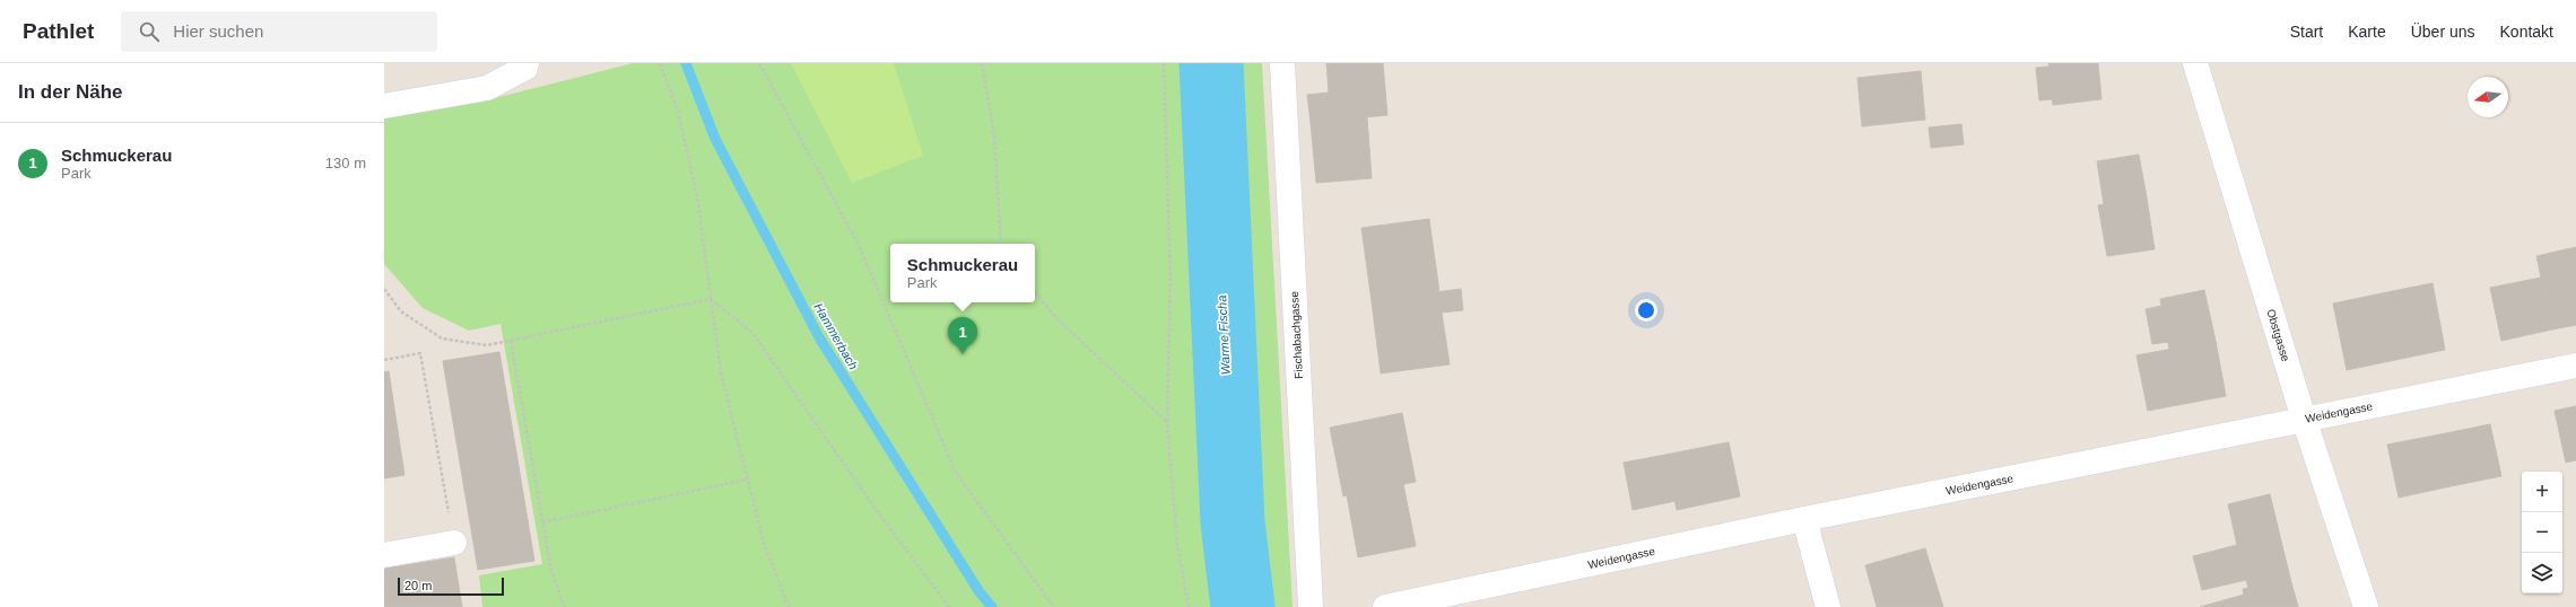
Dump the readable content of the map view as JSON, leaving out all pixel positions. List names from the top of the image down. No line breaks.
{"streets":{"street":["Fischabachgasse","Obstgasse","Weidengasse"]},"crossings":[["Obstgasse","Weidengasse"]],"water":["Warme Fischa","Hammerbach"],"scale_bar":"20 m","north":"left","page":{"header":"Pathlet","search":"Hier suchen","nav":["Start","Karte","Über uns","Kontakt"],"heading":"In der Nähe","list":[{"mark":"1","name":"Schmuckerau","note":"Park","value":"130 m"}],"popup":["Schmuckerau","Park"],"pins":"1","map_buttons":["+","−"],"scale":"20 m"}}
